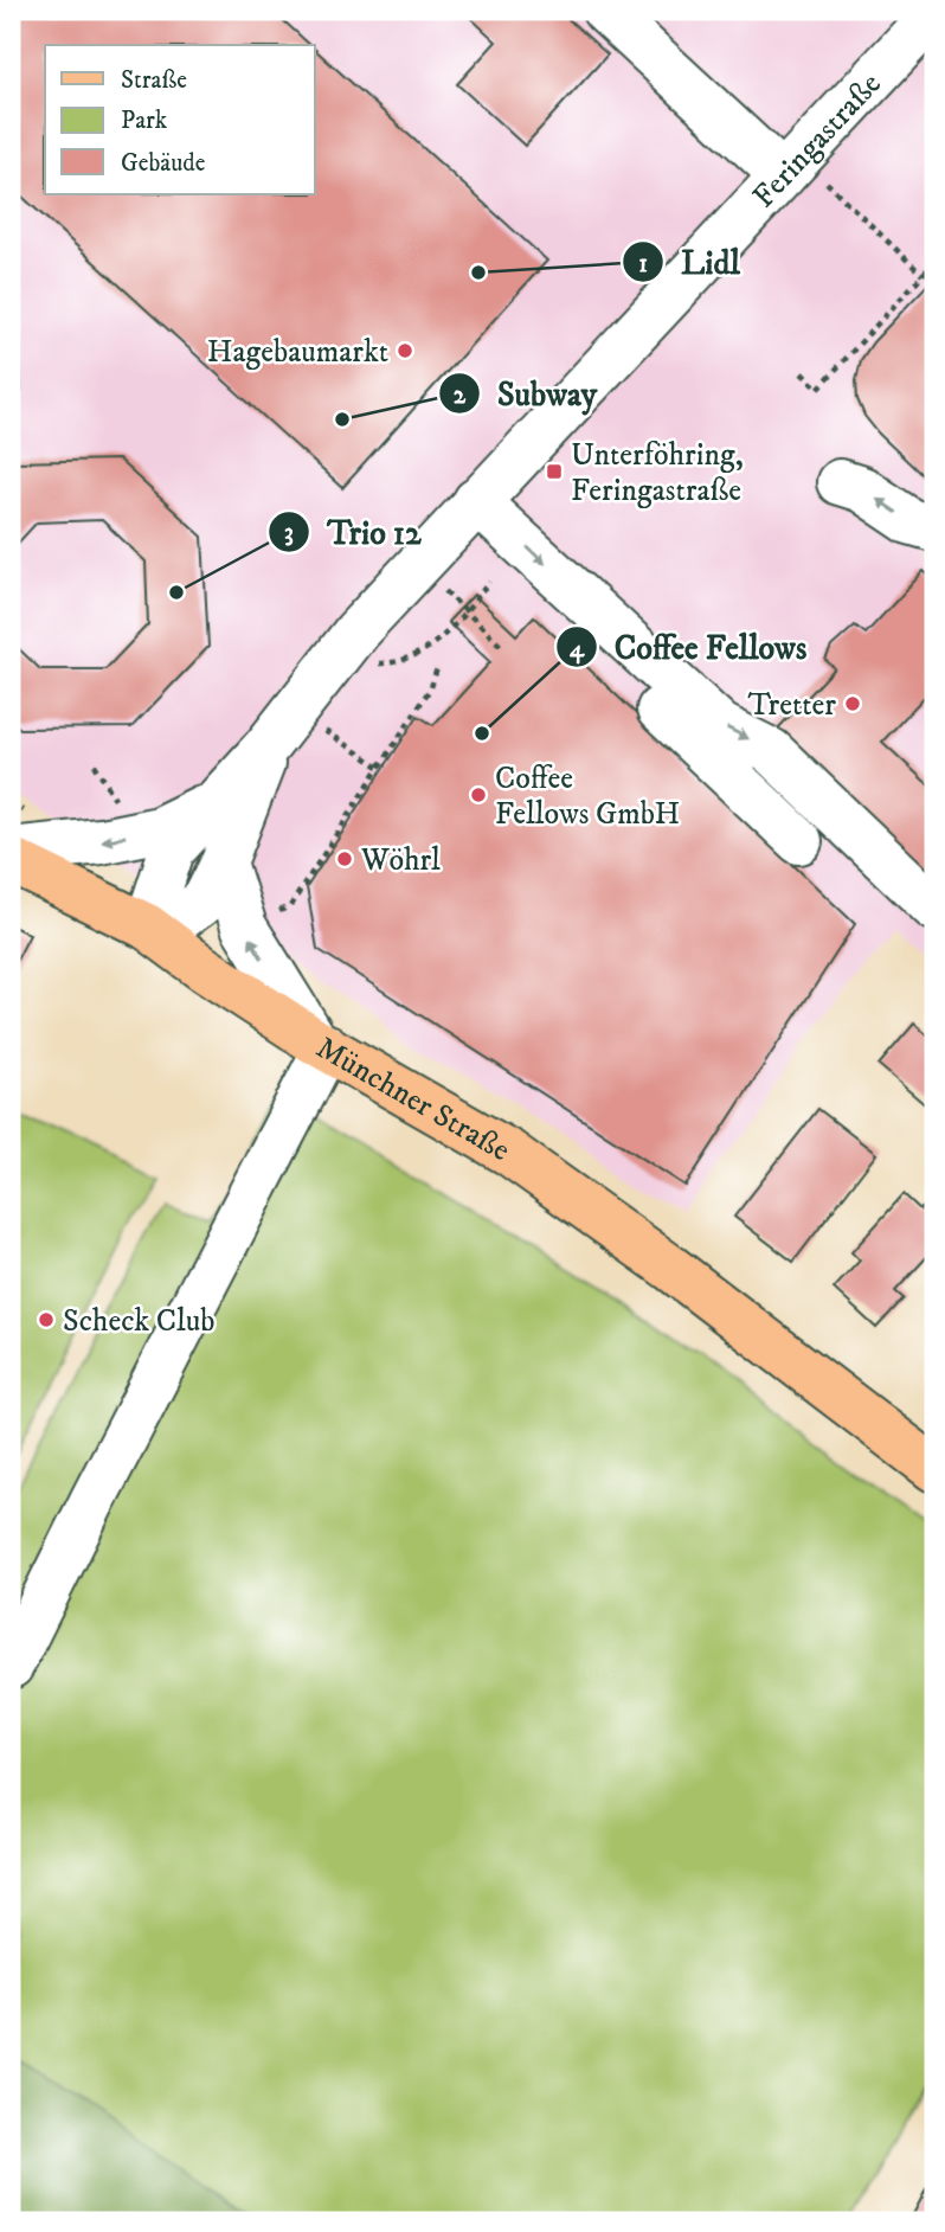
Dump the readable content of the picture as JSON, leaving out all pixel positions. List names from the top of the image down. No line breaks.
{"streets":{"main road":["Münchner Straße"],"street":["Feringastraße"]},"crossings":[["Feringastraße","Münchner Straße"]],"places":{"other":["Lidl","Hagebaumarkt","Subway","Trio 12","Tretter","Coffee Fellows","Coffee Fellows GmbH","Wöhrl","Scheck Club"],"transit":["Unterföhring, Feringastraße"]},"legend":["Straße","Park","Gebäude"]}
